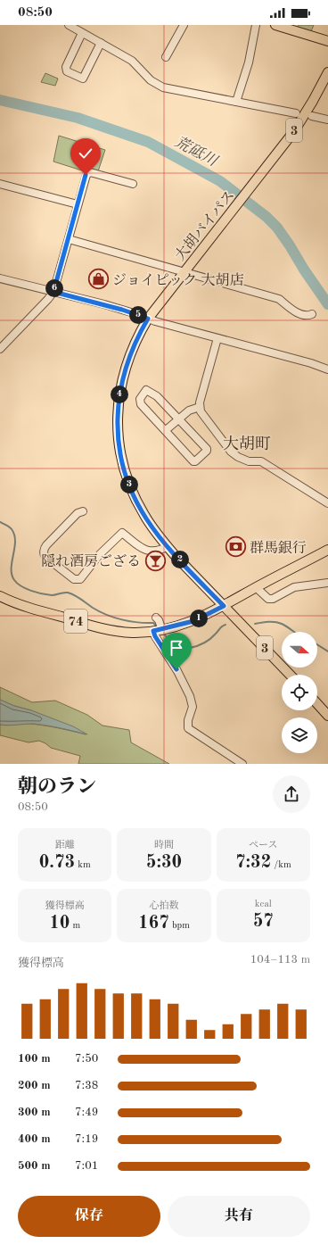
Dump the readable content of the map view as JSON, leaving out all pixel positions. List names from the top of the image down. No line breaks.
{"streets":{"main road":["3","大胡バイパス","74"]},"crossings":[["大胡バイパス","74"]],"districts":["大胡町"],"water":["荒砥川"],"places":{"shop":["ジョイピック 大胡店"],"bank":["群馬銀行"],"bar":["隠れ酒房ござる"]},"north":"right","page":{"status":"08:50","pins":["6","5","4","3","2","1"],"heading":["朝のラン","08:50"],"stats":[["距離","0.73 km"],["時間","5:30"],["ペース","7:32 /km"],["獲得標高","10 m"],["心拍数","167 bpm"],["kcal","57"]],"chart":["獲得標高","104–113 m"],"list":[{"name":"100 m","note":"7:50"},{"name":"200 m","note":"7:38"},{"name":"300 m","note":"7:49"},{"name":"400 m","note":"7:19"},{"name":"500 m","note":"7:01"}],"buttons":["保存","共有"]}}
